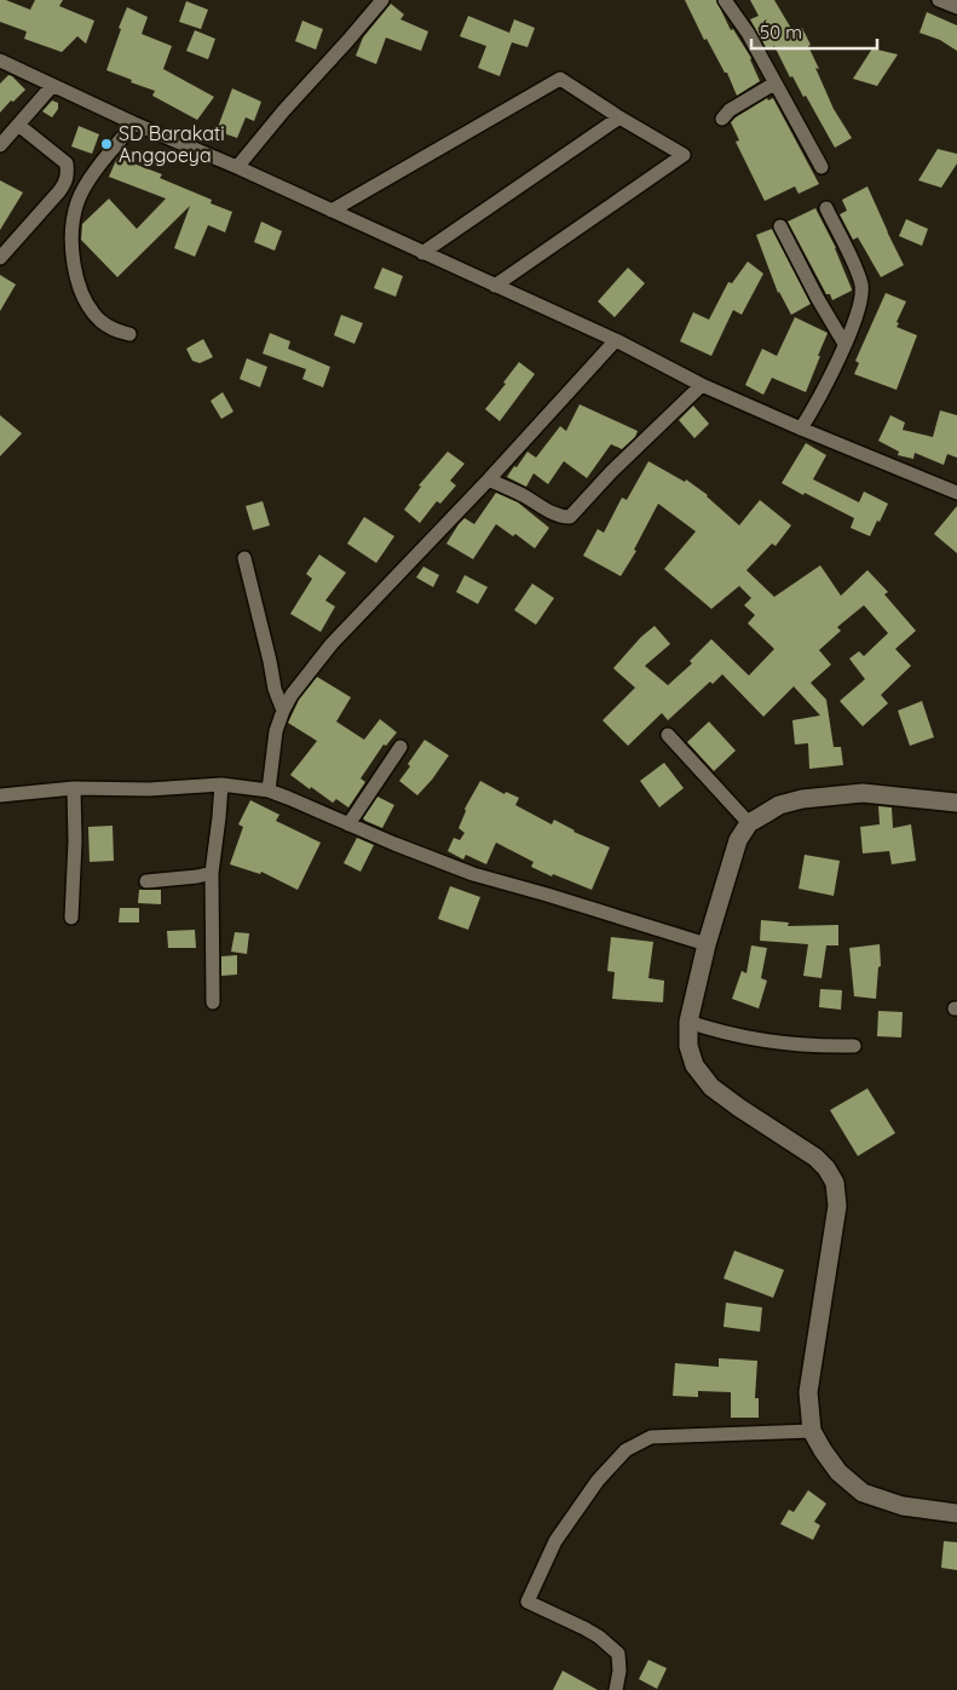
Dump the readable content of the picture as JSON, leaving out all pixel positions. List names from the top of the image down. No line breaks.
{"places":["SD Barakati Anggoeya"],"scale_bar":"50 m"}
